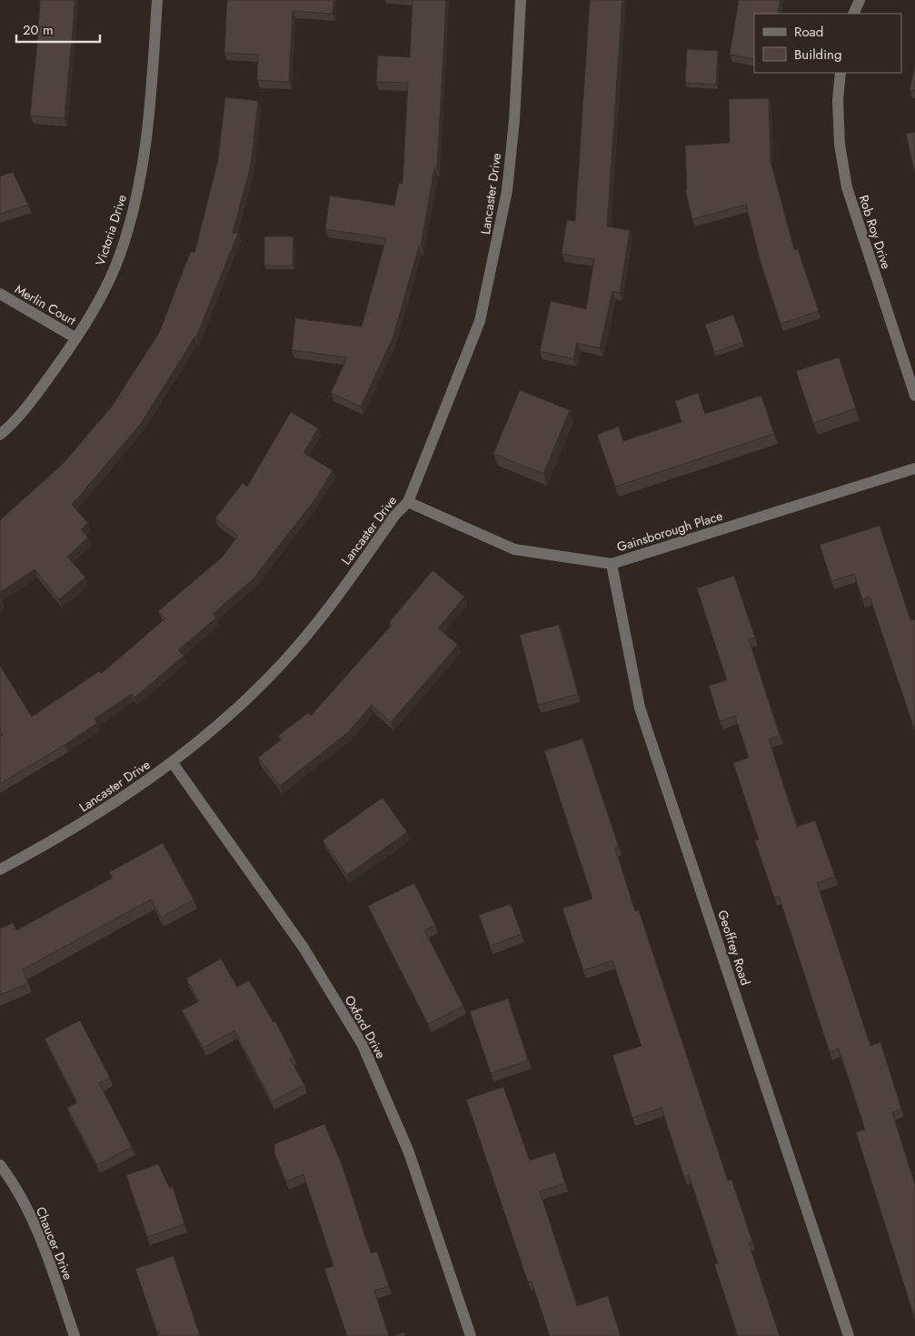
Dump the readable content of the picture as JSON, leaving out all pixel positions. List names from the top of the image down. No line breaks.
{"streets":{"street":["Lancaster Drive","Victoria Drive","Rob Roy Drive","Merlin Court","Gainsborough Place","Geoffrey Road","Oxford Drive","Chaucer Drive"]},"crossings":[["Lancaster Drive","Gainsborough Place"],["Lancaster Drive","Oxford Drive"],["Victoria Drive","Merlin Court"],["Gainsborough Place","Geoffrey Road"]],"legend":["Road","Building"],"scale_bar":"20 m"}
